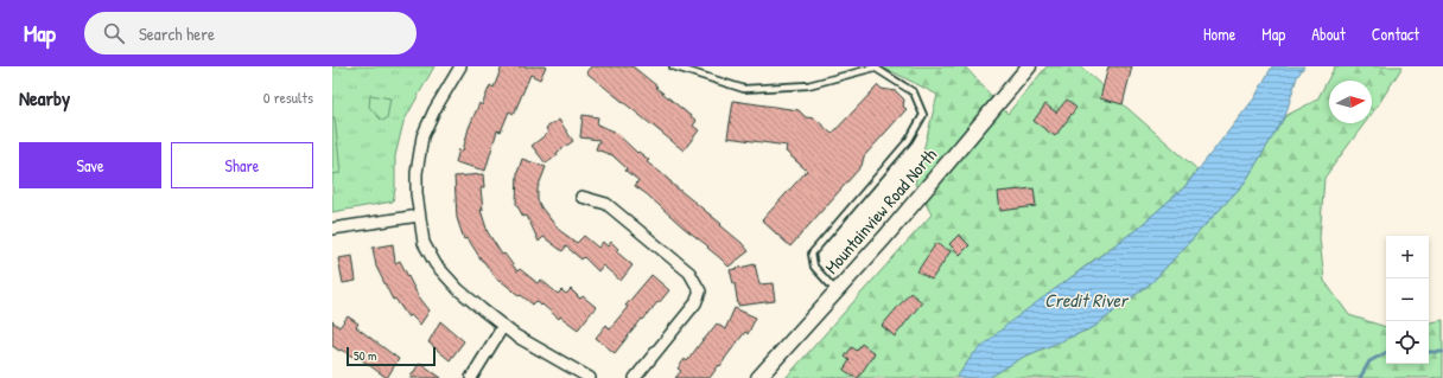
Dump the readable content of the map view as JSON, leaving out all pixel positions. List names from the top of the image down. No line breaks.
{"streets":{"main road":["Mountainview Road North"]},"water":["Credit River"],"scale_bar":"50 m","north":"right","page":{"header":"Map","search":"Search here","nav":["Home","Map","About","Contact"],"heading":["Nearby","0 results"],"buttons":["Save","Share"],"map_buttons":["+","−"],"scale":"50 m"}}
